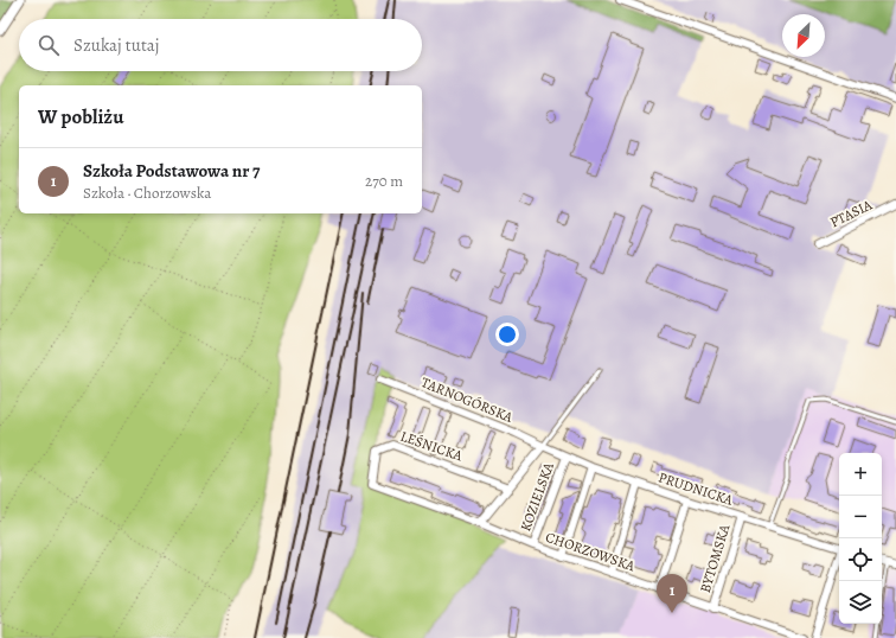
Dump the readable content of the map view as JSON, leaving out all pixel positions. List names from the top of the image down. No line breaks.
{"streets":{"street":["PTASIA","TARNOGÓRSKA","LEŚNICKA","PRUDNICKA","KOZIELSKA","CHORZOWSKA","BYTOMSKA"]},"crossings":[["TARNOGÓRSKA","PRUDNICKA"],["LEŚNICKA","CHORZOWSKA"],["PRUDNICKA","KOZIELSKA"],["PRUDNICKA","BYTOMSKA"],["KOZIELSKA","CHORZOWSKA"],["CHORZOWSKA","BYTOMSKA"]],"north":"bottom left","page":{"search":"Szukaj tutaj","heading":"W pobliżu","list":[{"mark":"1","name":"Szkoła Podstawowa nr 7","note":"Szkoła · Chorzowska","value":"270 m"}],"map_buttons":["+","−"],"pins":"1"}}
